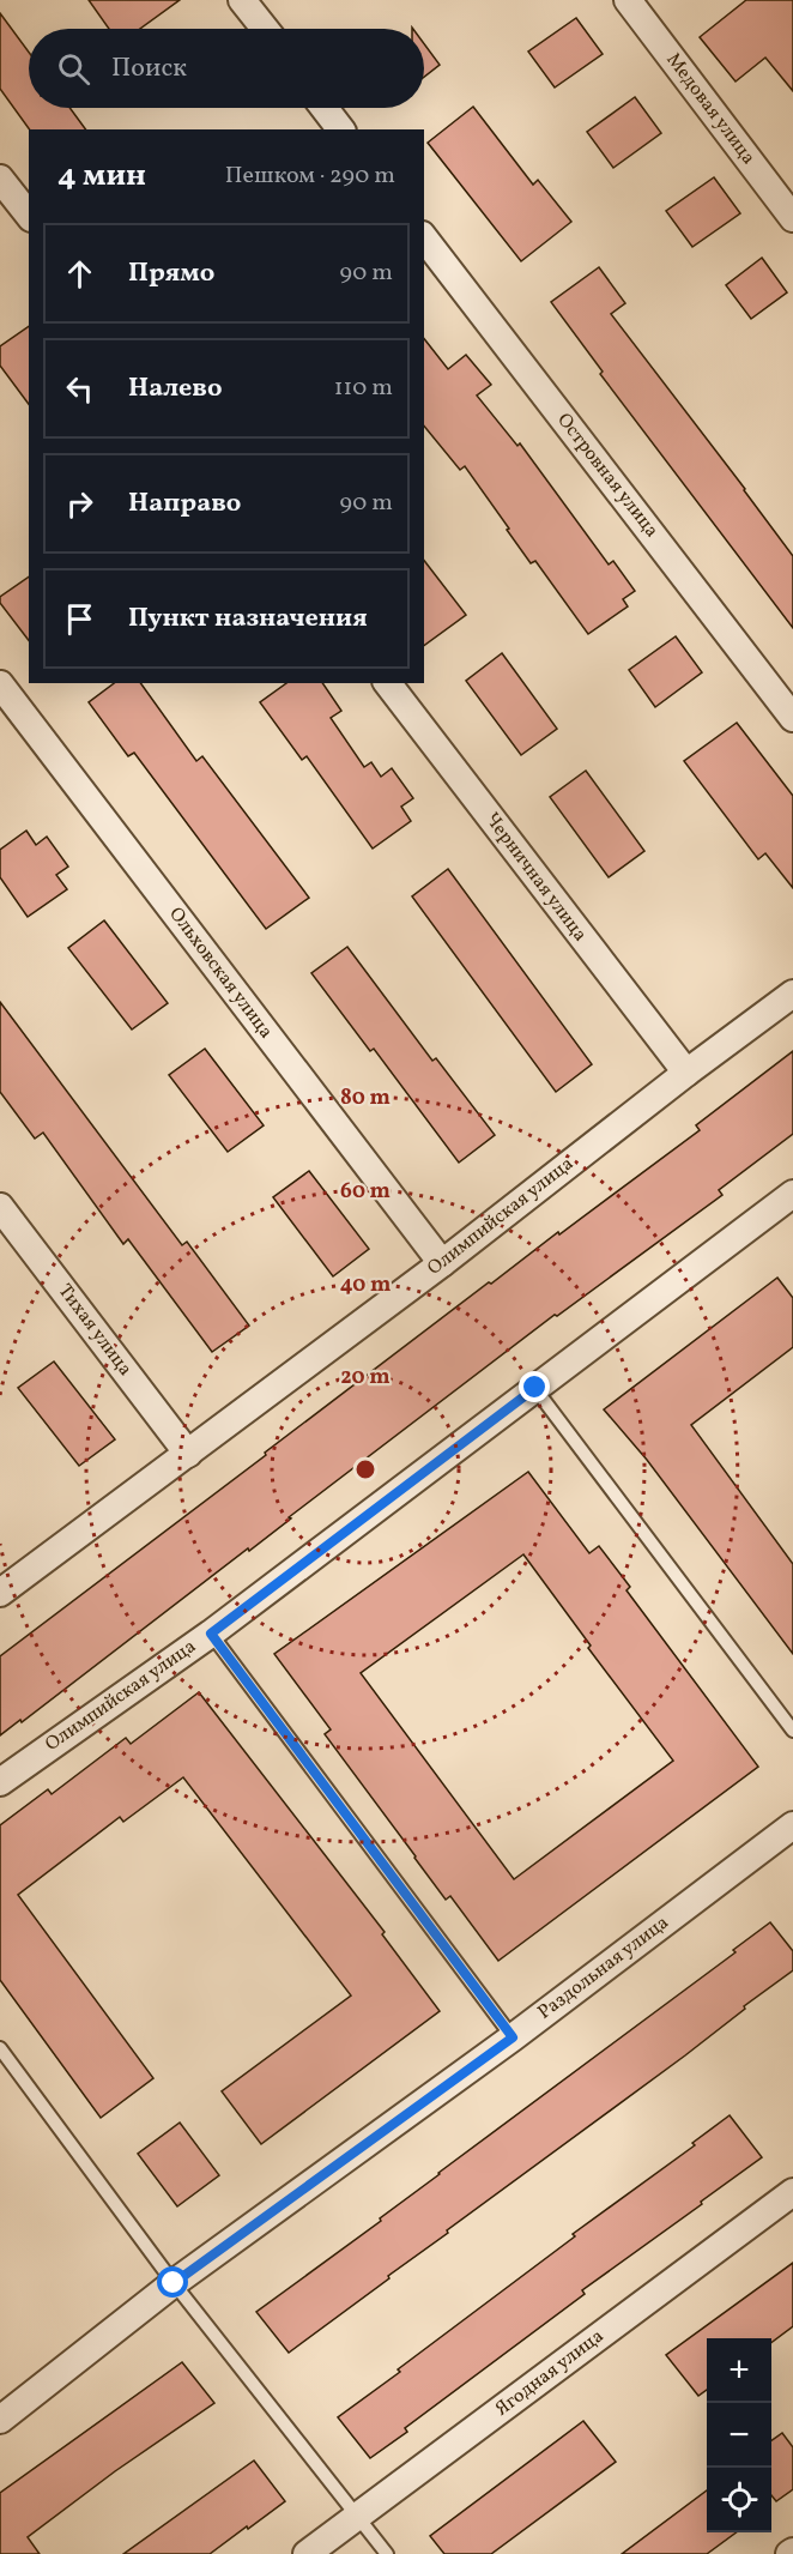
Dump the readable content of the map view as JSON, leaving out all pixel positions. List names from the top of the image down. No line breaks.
{"streets":{"street":["Медовая улица","Островная улица","Черничная улица","Ольховская улица","Олимпийская улица","Тихая улица","Раздольная улица","Ягодная улица"]},"crossings":[["Черничная улица","Олимпийская улица"],["Ольховская улица","Олимпийская улица"],["Олимпийская улица","Тихая улица"]],"page":{"search":"Поиск","heading":["4 мин","Пешком · 290 m"],"list":[["Прямо","90 m"],["Налево","110 m"],["Направо","90 m"],"Пункт назначения"],"map_buttons":["+","−"]},"rings":["80 m","60 m","40 m","20 m"]}
